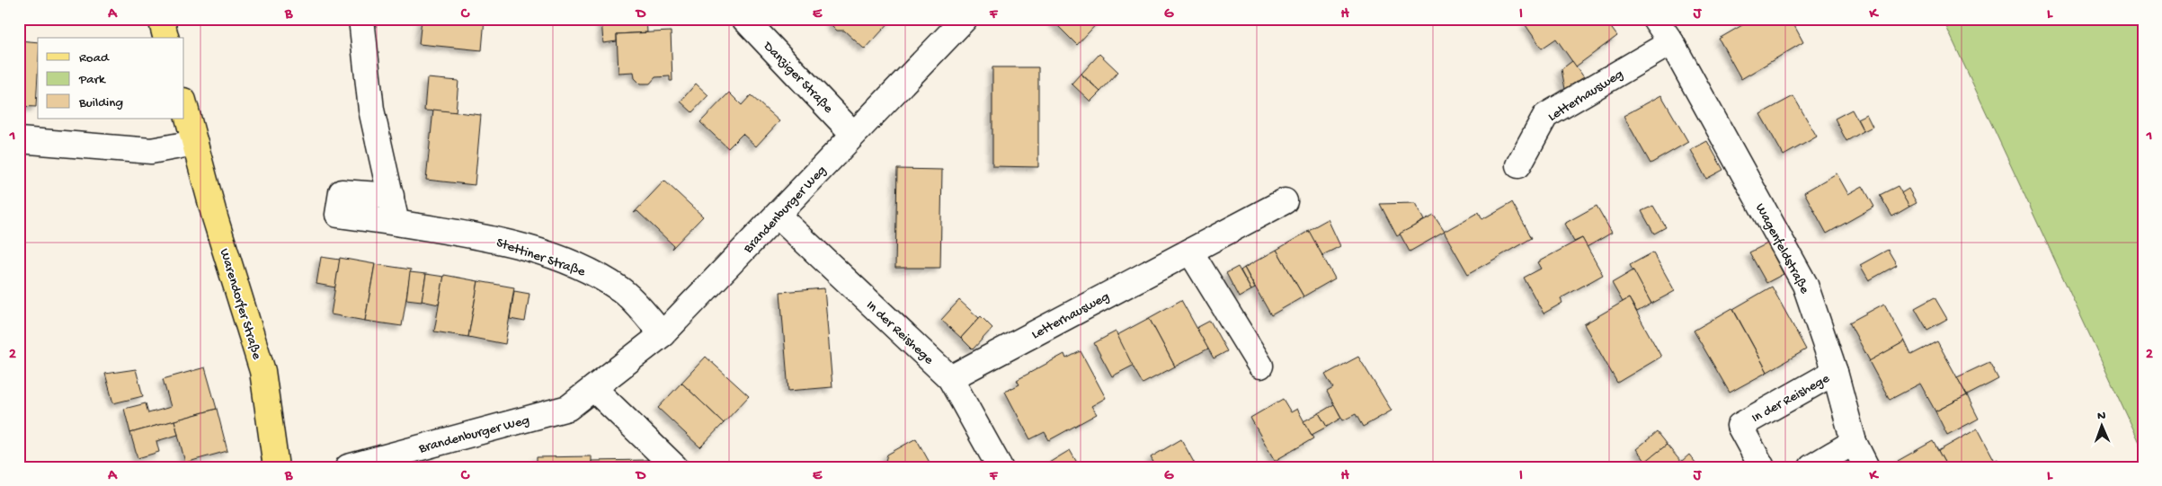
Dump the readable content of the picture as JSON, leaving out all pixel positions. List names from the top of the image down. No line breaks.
{"streets":{"main road":["Warendorfer Straße"],"street":["Danziger Straße","Letterhausweg","Brandenburger Weg","Wagenfeldstraße","Stettiner Straße","In der Reishege"]},"crossings":[["Danziger Straße","Brandenburger Weg"],["Letterhausweg","Wagenfeldstraße"],["Letterhausweg","In der Reishege"],["Brandenburger Weg","Stettiner Straße"],["Brandenburger Weg","In der Reishege"],["Wagenfeldstraße","In der Reishege"]],"legend":["Road","Park","Building"],"north":"top","grid":{"columns":["A","B","C","D","E","F","G","H","I","J","K","L"],"rows":["1","2"]}}
